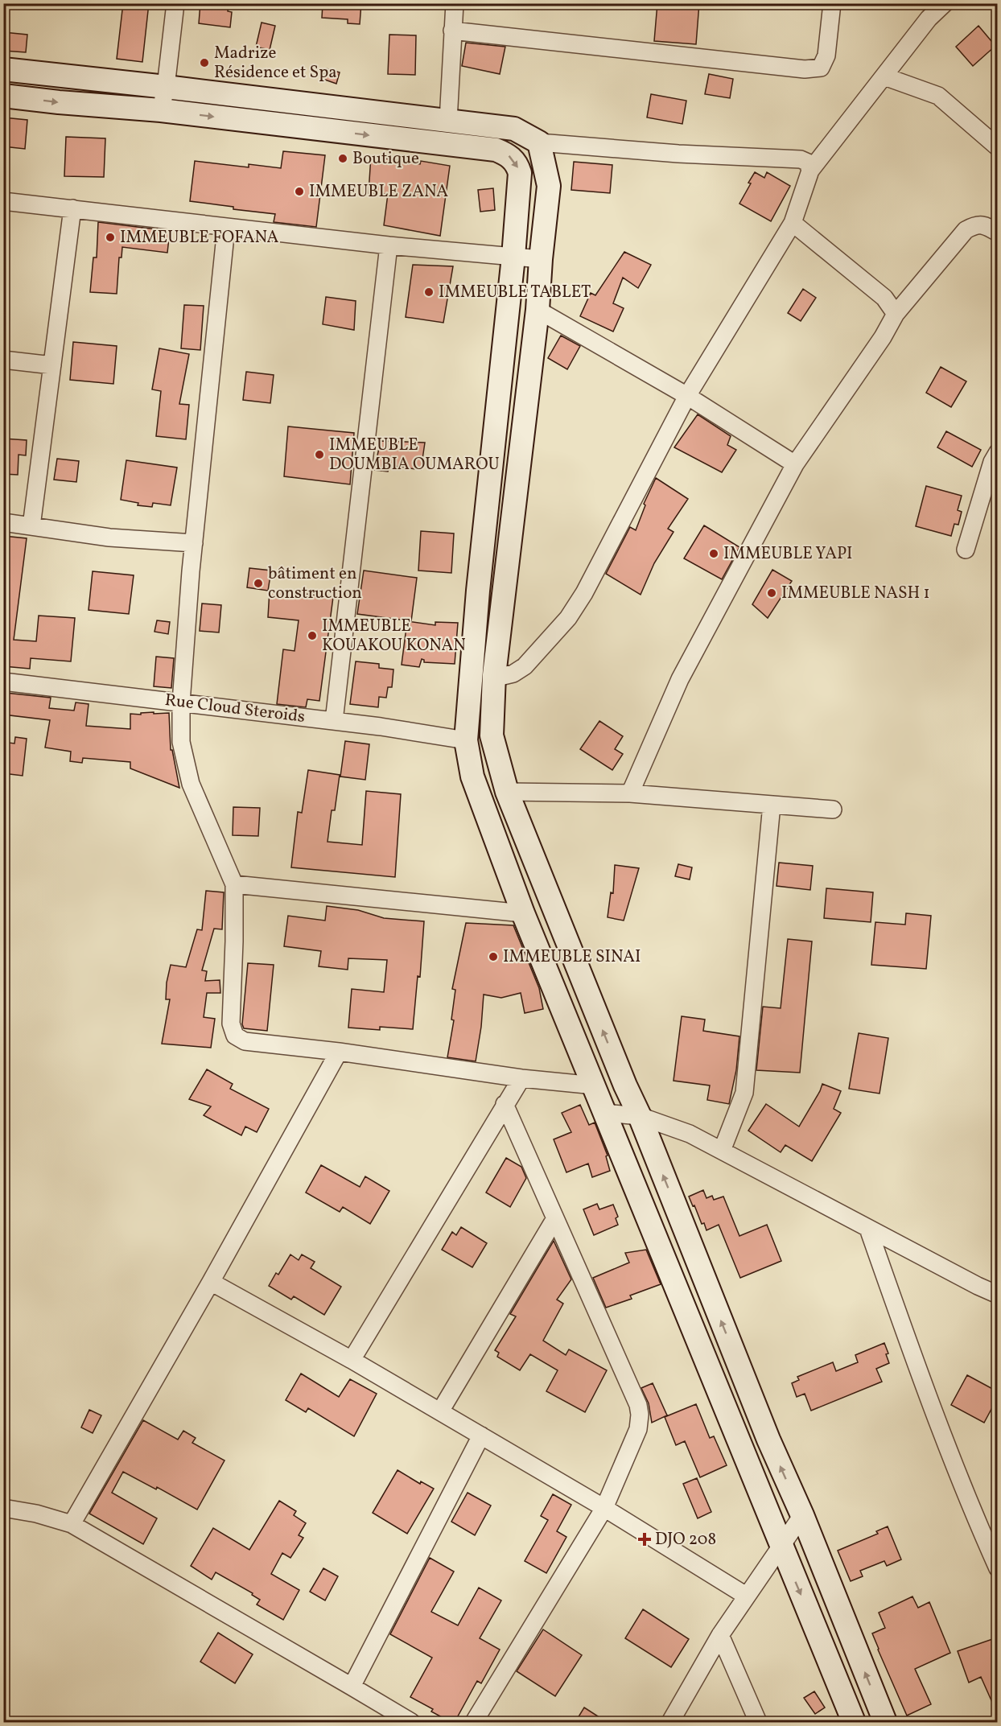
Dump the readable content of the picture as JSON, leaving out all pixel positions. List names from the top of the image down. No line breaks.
{"streets":{"street":["Rue Cloud Steroids"]},"places":{"other":["Madrize Résidence et Spa","Boutique","IMMEUBLE ZANA","IMMEUBLE FOFANA","IMMEUBLE TABLET","IMMEUBLE DOUMBIA OUMAROU","IMMEUBLE YAPI","bâtiment en construction","IMMEUBLE NASH 1","IMMEUBLE KOUAKOU KONAN","IMMEUBLE SINAI"],"health":["DJO 208"]}}
